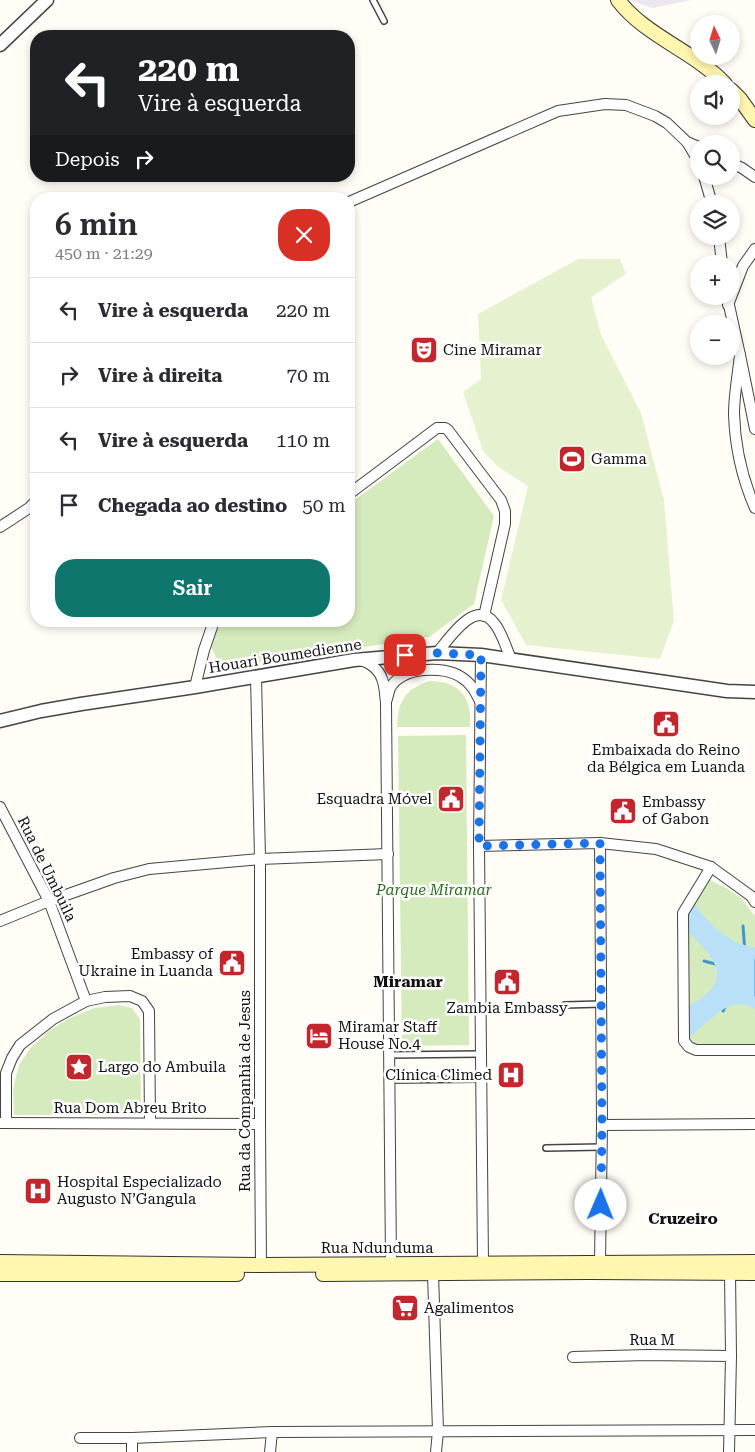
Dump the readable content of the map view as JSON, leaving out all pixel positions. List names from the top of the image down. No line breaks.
{"streets":{"main road":["Rua Ndunduma"],"street":["Houari Boumedienne","Rua de Umbuila","Rua da Companhia de Jesus","Rua Dom Abreu Brito","Rua M"]},"crossings":[["Houari Boumedienne","Rua da Companhia de Jesus"],["Rua da Companhia de Jesus","Rua Dom Abreu Brito"],["Rua da Companhia de Jesus","Rua Ndunduma"]],"districts":["Miramar","Cruzeiro"],"parks":["Parque Miramar"],"places":{"theatre":["Cine Miramar"],"sports":["Gamma"],"public building":["Embaixada do Reino da Bélgica em Luanda","Esquadra Móvel","Embassy of Gabon","Embassy of Ukraine in Luanda","Zambia Embassy"],"hotel":["Miramar Staff House No.4"],"place":["Largo do Ambuila"],"hospital":["Clínica Climed","Hospital Especializado Augusto N’Gangula"],"supermarket":["Agalimentos"]},"north":"top","page":{"map_buttons":["+","−"],"turn":["220 m","Vire à esquerda"],"then":"Depois","heading":["6 min","450 m · 21:29"],"list":[{"name":"Vire à esquerda","value":"220 m"},{"name":"Vire à direita","value":"70 m"},{"name":"Vire à esquerda","value":"110 m"},{"name":"Chegada ao destino","value":"50 m"}],"buttons":"Sair"}}
